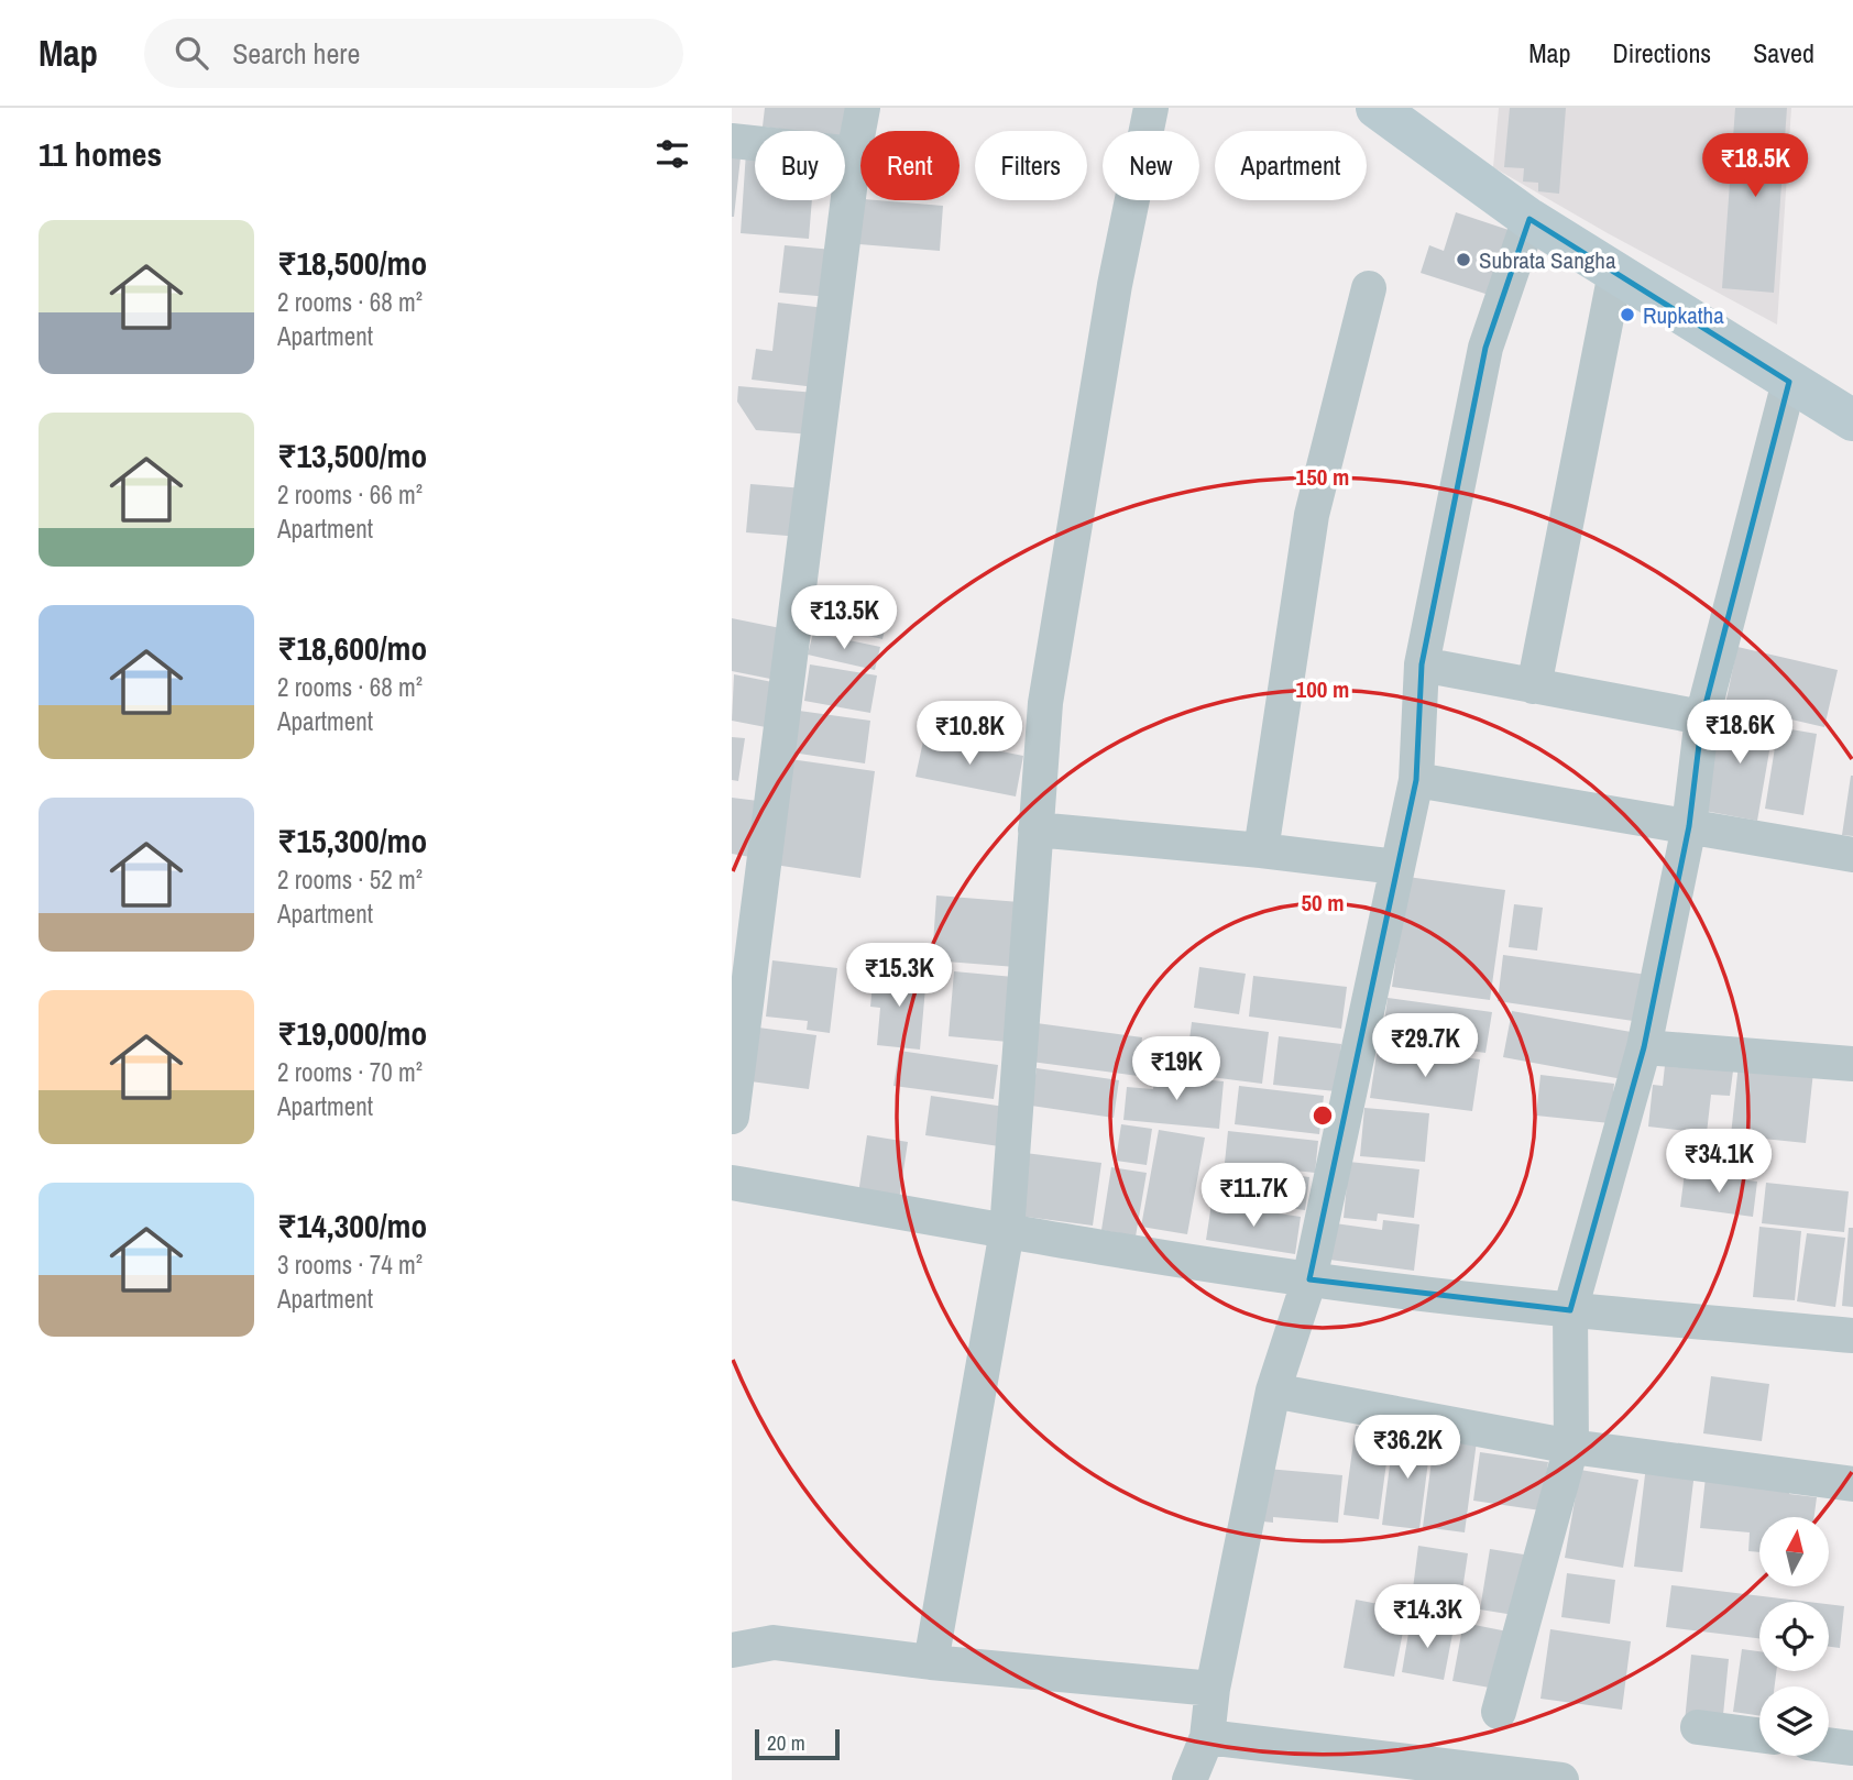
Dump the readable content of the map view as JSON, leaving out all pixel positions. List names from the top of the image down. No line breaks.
{"places":["Subrata Sangha","Rupkatha"],"scale_bar":"20 m","north":"top","page":{"header":"Map","search":"Search here","nav":["Map","Directions","Saved"],"heading":"11 homes","chip":["Buy","Rent","Filters","New","Apartment"],"price":["₹18.5K","₹13.5K","₹18.6K","₹10.8K","₹15.3K","₹29.7K","₹19K","₹34.1K","₹11.7K","₹36.2K","₹14.3K"],"list":[{"name":"₹18,500/mo","note":"2 rooms · 68 m² · Apartment"},{"name":"₹13,500/mo","note":"2 rooms · 66 m² · Apartment"},{"name":"₹18,600/mo","note":"2 rooms · 68 m² · Apartment"},{"name":"₹15,300/mo","note":"2 rooms · 52 m² · Apartment"},{"name":"₹19,000/mo","note":"2 rooms · 70 m² · Apartment"},{"name":"₹14,300/mo","note":"3 rooms · 74 m² · Apartment"}],"scale":"20 m"},"rings":["150 m","100 m","50 m"]}
